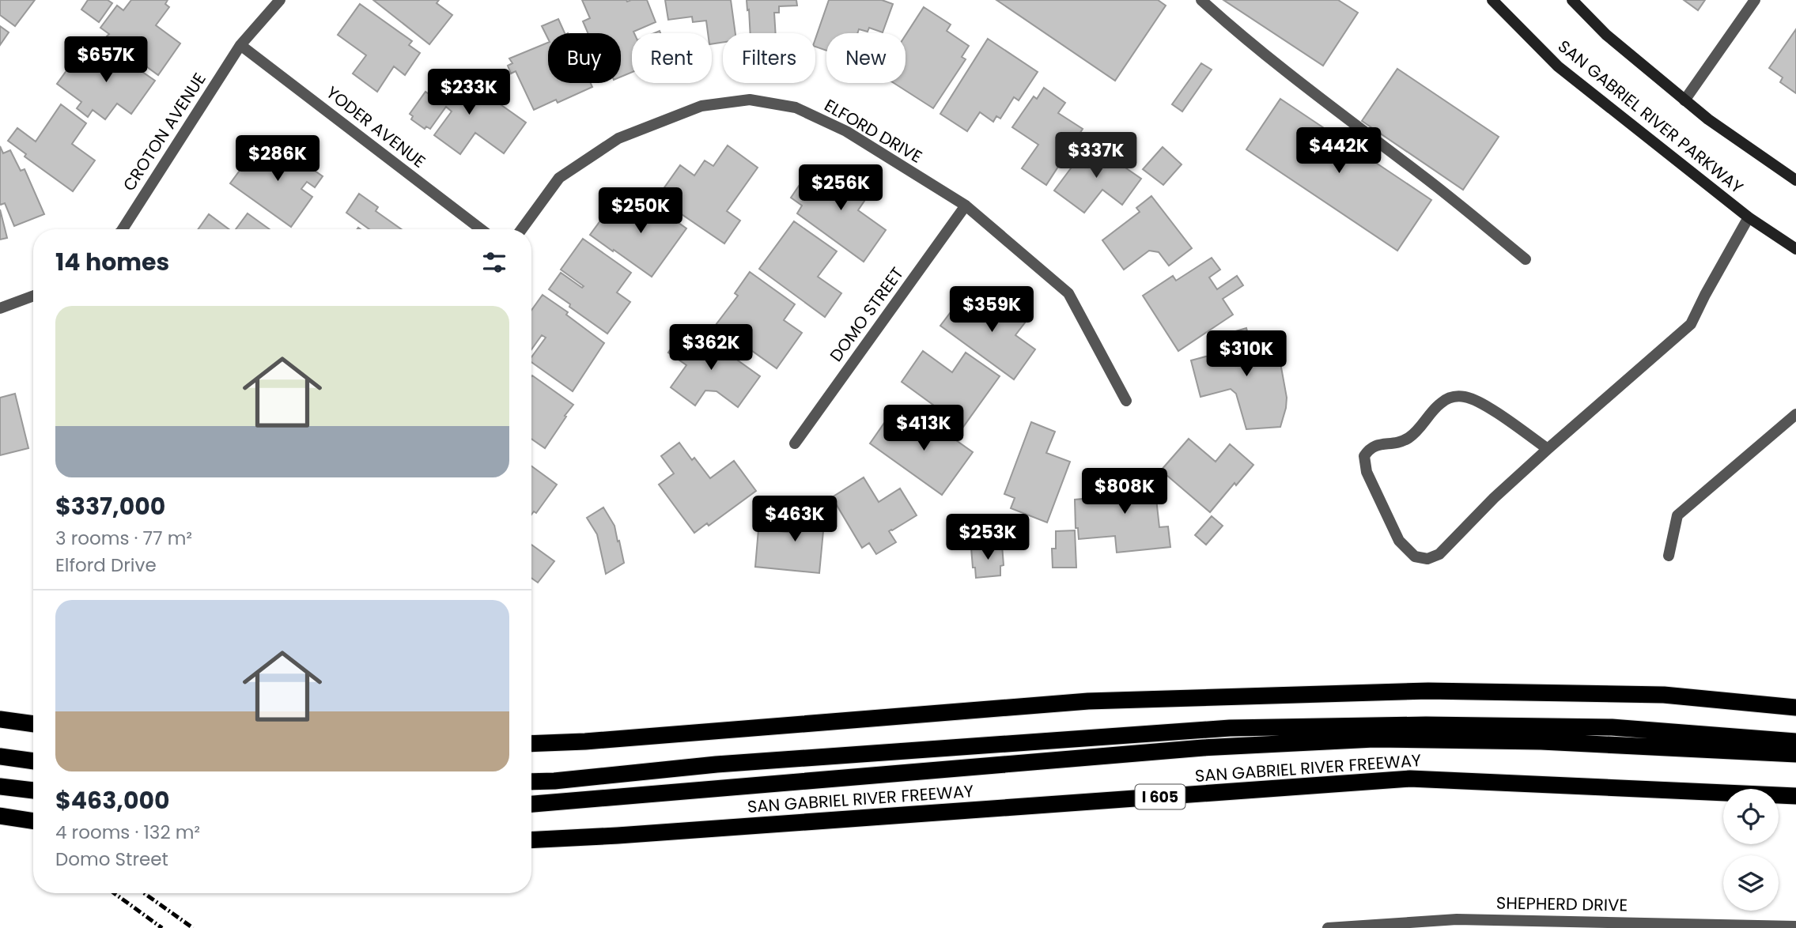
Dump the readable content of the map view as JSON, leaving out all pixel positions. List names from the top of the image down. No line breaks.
{"streets":{"highway":["SAN GABRIEL RIVER FREEWAY","I 605"],"main road":["SAN GABRIEL RIVER PARKWAY"],"street":["YODER AVENUE","ELFORD DRIVE","CROTON AVENUE","DOMO STREET","SHEPHERD DRIVE"]},"crossings":[["YODER AVENUE","CROTON AVENUE"],["ELFORD DRIVE","DOMO STREET"]],"page":{"chip":["Buy","Rent","Filters","New"],"price":["$657K","$233K","$442K","$337K","$286K","$256K","$250K","$359K","$362K","$310K","$413K","$808K","$463K","$253K"],"heading":"14 homes","list":[{"name":"$337,000","note":"3 rooms · 77 m² · Elford Drive"},{"name":"$463,000","note":"4 rooms · 132 m² · Domo Street"}]}}
